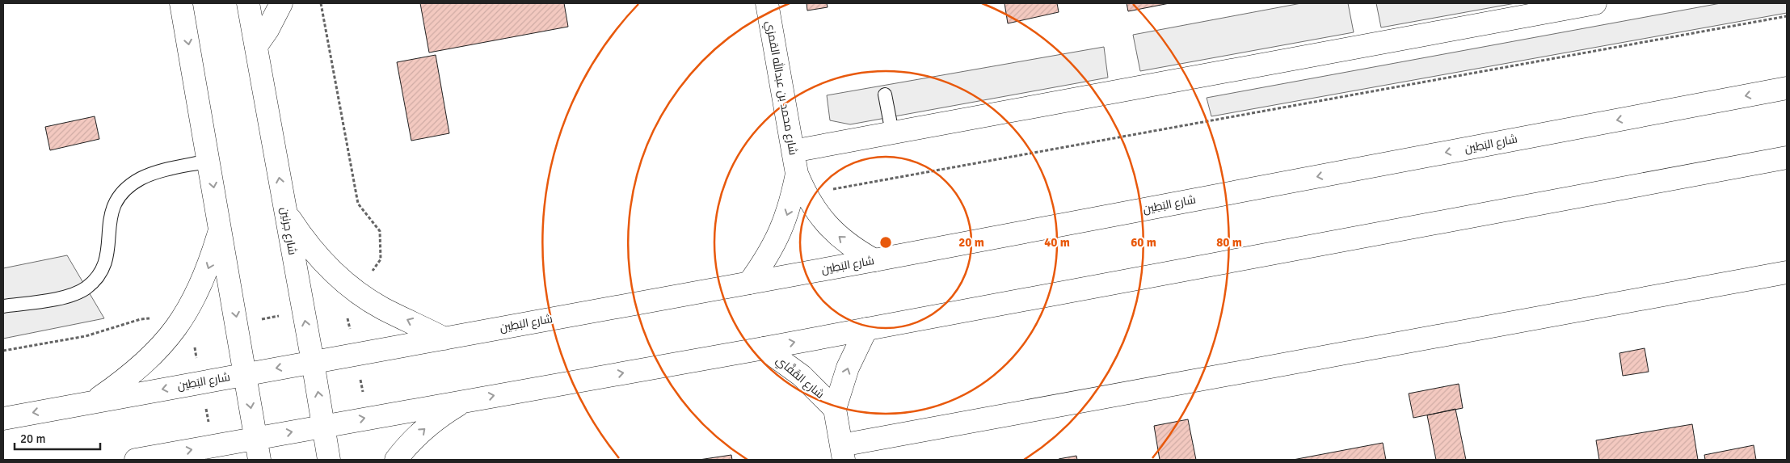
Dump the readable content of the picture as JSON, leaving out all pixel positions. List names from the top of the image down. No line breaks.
{"streets":{"main road":["شارع محمد بن عبدالله القمزي","شارع البَطِين","شارع جرنين","شارع القَفَّاي"]},"crossings":[["شارع محمد بن عبدالله القمزي","شارع البَطِين"],["شارع البَطِين","شارع جرنين"]],"one_way":["شارع القَفَّاي"],"scale_bar":"20 m","rings":["20 m","40 m","60 m","80 m"]}
